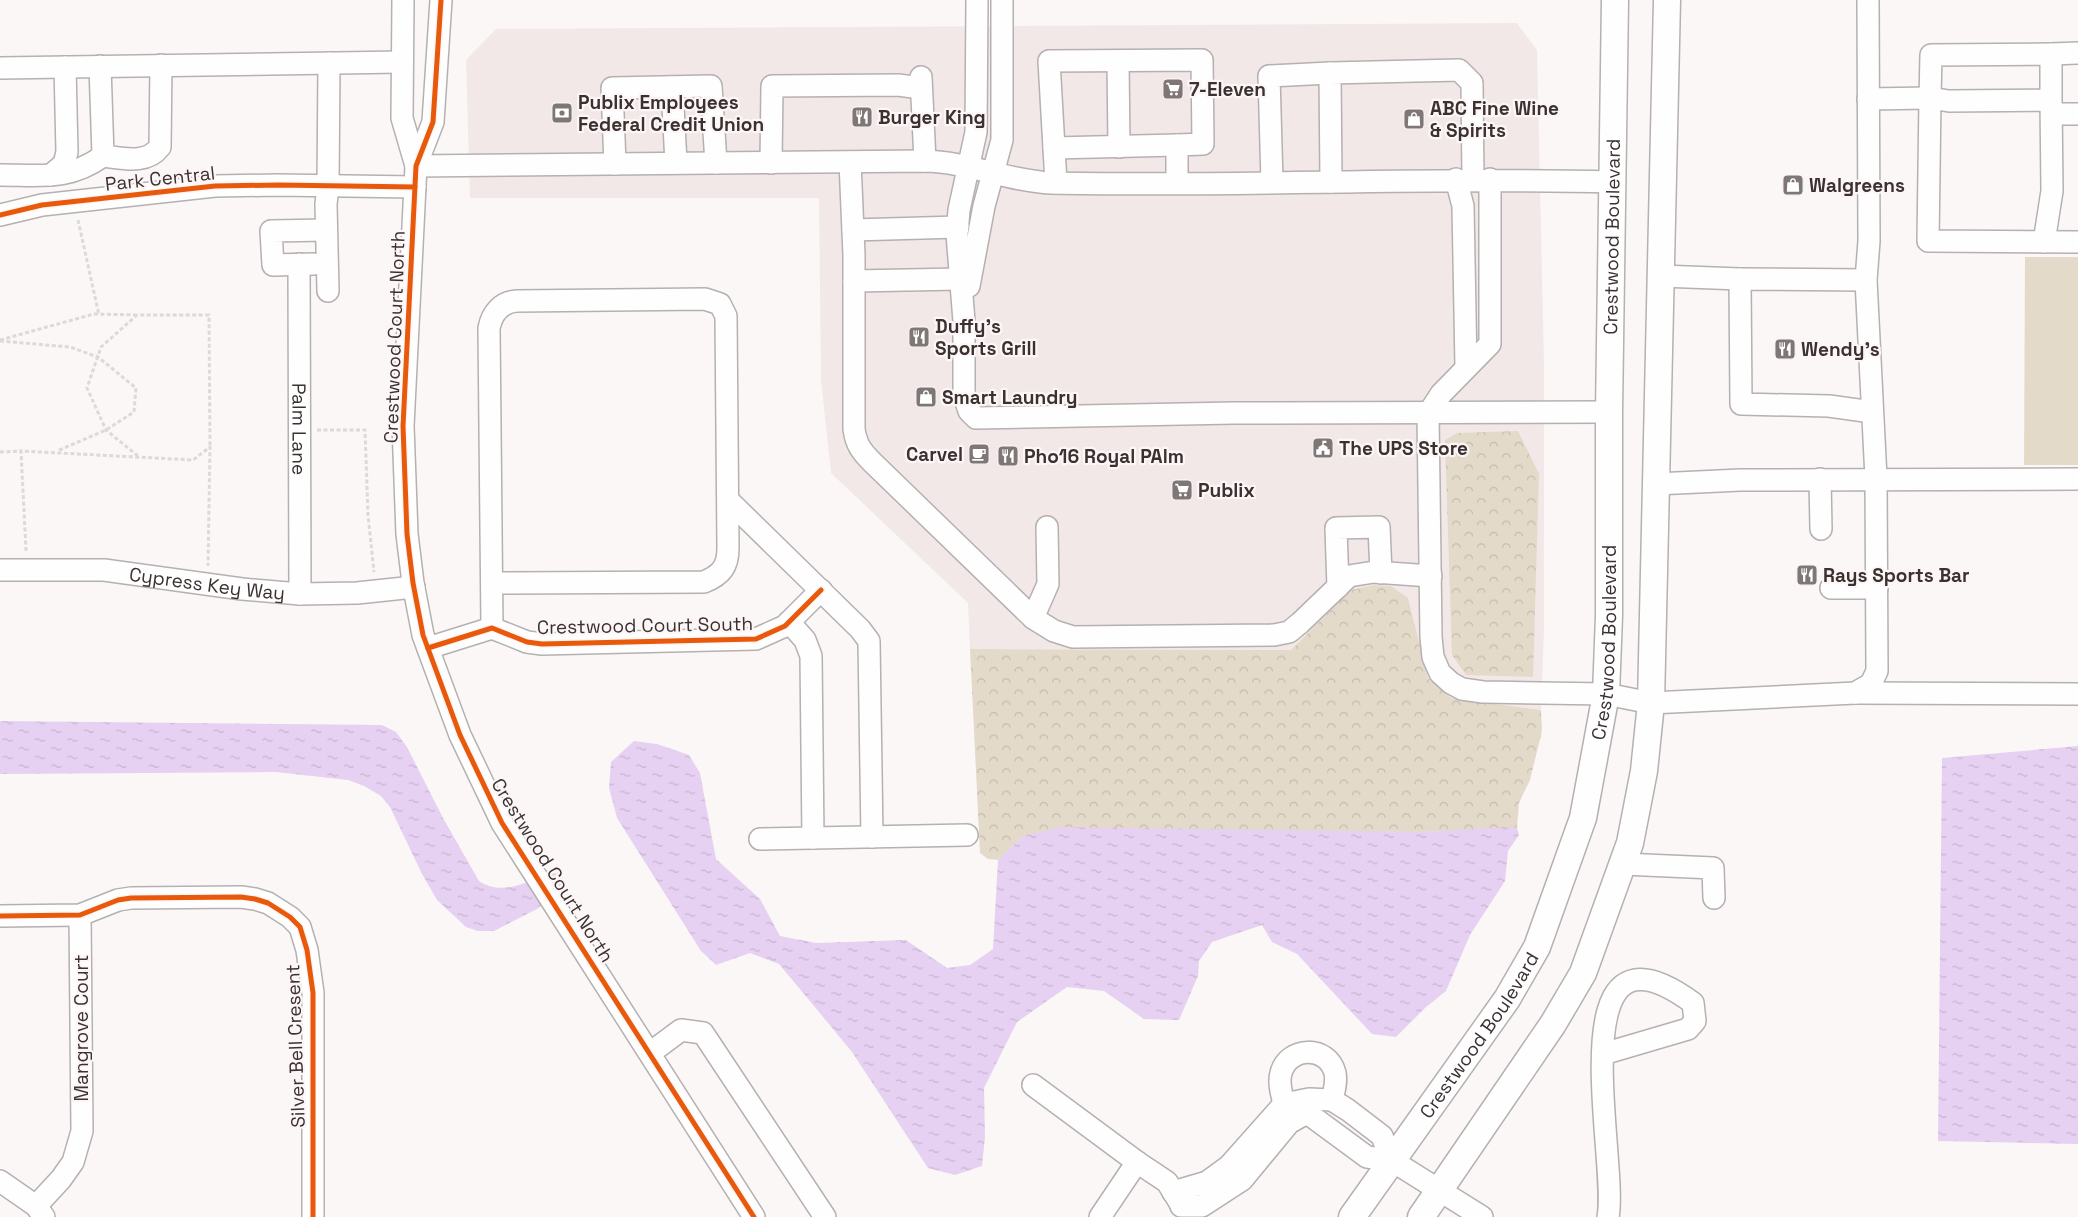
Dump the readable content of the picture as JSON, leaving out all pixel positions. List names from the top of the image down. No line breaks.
{"streets":{"main road":["Crestwood Boulevard"],"street":["Park Central","Crestwood Court North","Palm Lane","Cypress Key Way","Crestwood Court South","Mangrove Court","Silver Bell Cresent"]},"crossings":[["Park Central","Crestwood Court North"],["Crestwood Court North","Cypress Key Way"],["Palm Lane","Cypress Key Way"],["Mangrove Court","Silver Bell Cresent"]],"places":{"supermarket":["7-Eleven","Publix"],"bank":["Publix Employees Federal Credit Union"],"restaurant":["Burger King","Duffy's Sports Grill","Wendy's","Pho16 Royal PAlm","Rays Sports Bar"],"shop":["ABC Fine Wine & Spirits","Walgreens","Smart Laundry"],"public building":["The UPS Store"],"cafe":["Carvel"]}}
